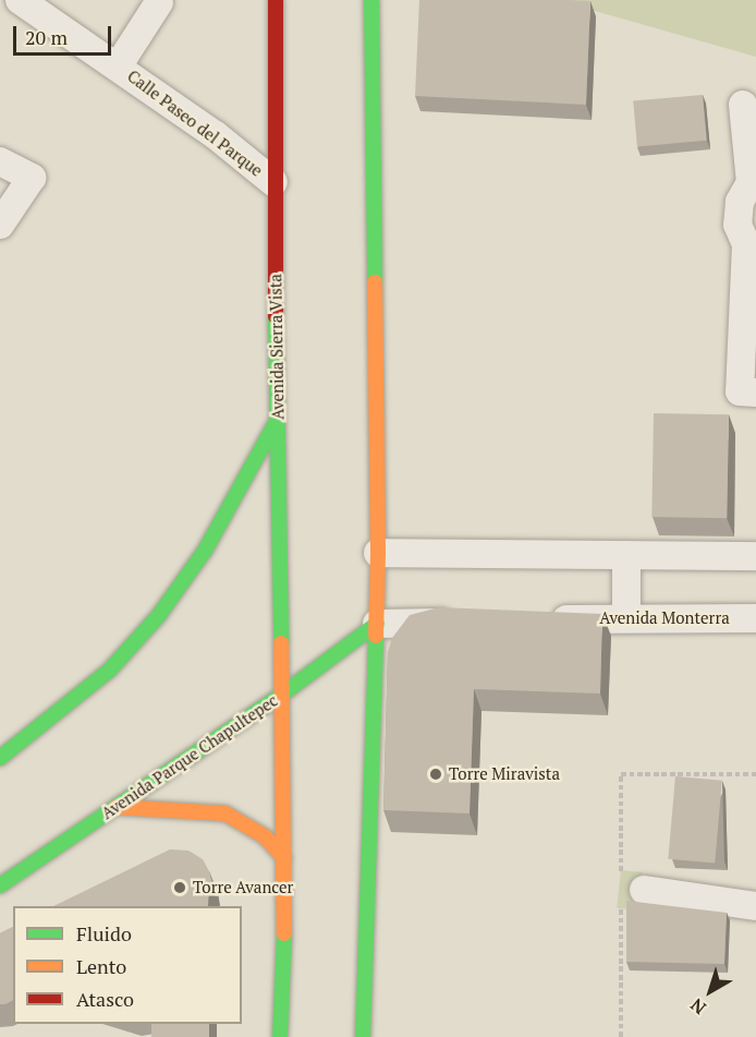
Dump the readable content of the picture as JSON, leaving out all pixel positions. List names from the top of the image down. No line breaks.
{"streets":{"main road":["Avenida Sierra Vista","Avenida Parque Chapultepec"],"street":["Calle Paseo del Parque","Avenida Monterra"]},"crossings":[["Calle Paseo del Parque","Avenida Sierra Vista"],["Avenida Sierra Vista","Avenida Parque Chapultepec"]],"places":["Torre Miravista","Torre Avancer"],"legend":["Fluido","Lento","Atasco"],"scale_bar":"20 m","north":"bottom left"}
